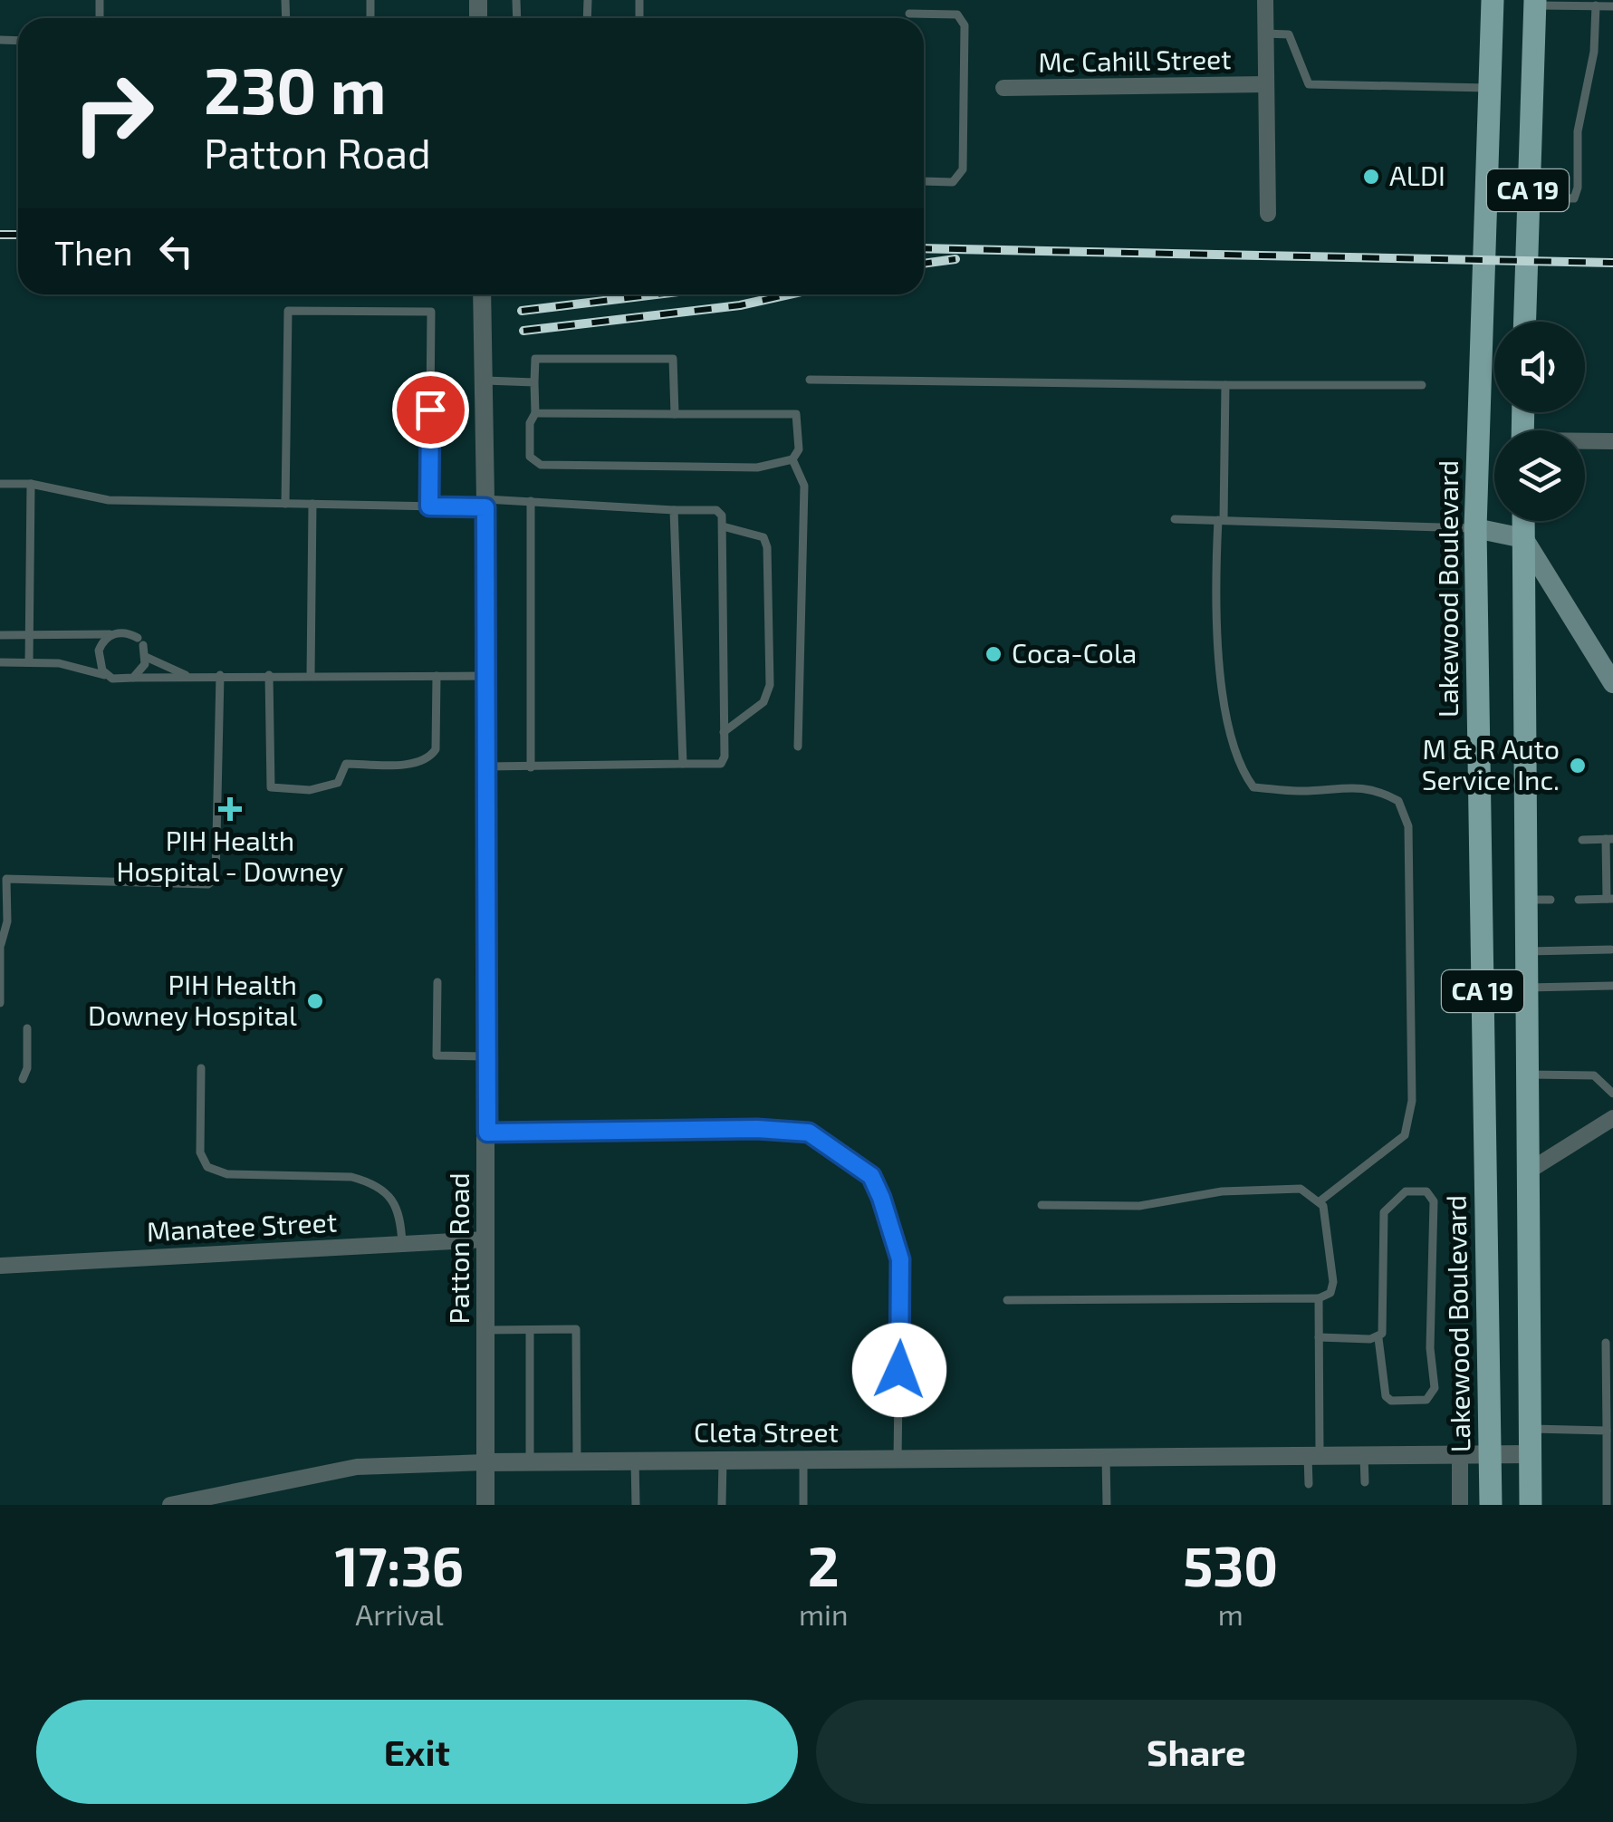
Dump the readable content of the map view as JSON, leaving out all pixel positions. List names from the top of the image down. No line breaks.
{"streets":{"main road":["CA 19","Lakewood Boulevard"],"street":["Mc Cahill Street","Manatee Street","Patton Road","Cleta Street"]},"crossings":[["Lakewood Boulevard","Cleta Street"],["Manatee Street","Patton Road"],["Patton Road","Cleta Street"]],"places":{"other":["ALDI","Coca-Cola","M & R Auto Service Inc.","PIH Health Downey Hospital"],"health":["PIH Health Hospital - Downey"]},"page":{"turn":["230 m","Patton Road"],"then":"Then","eta":["17:36","Arrival","2","min","530","m"],"buttons":["Exit","Share"]}}
